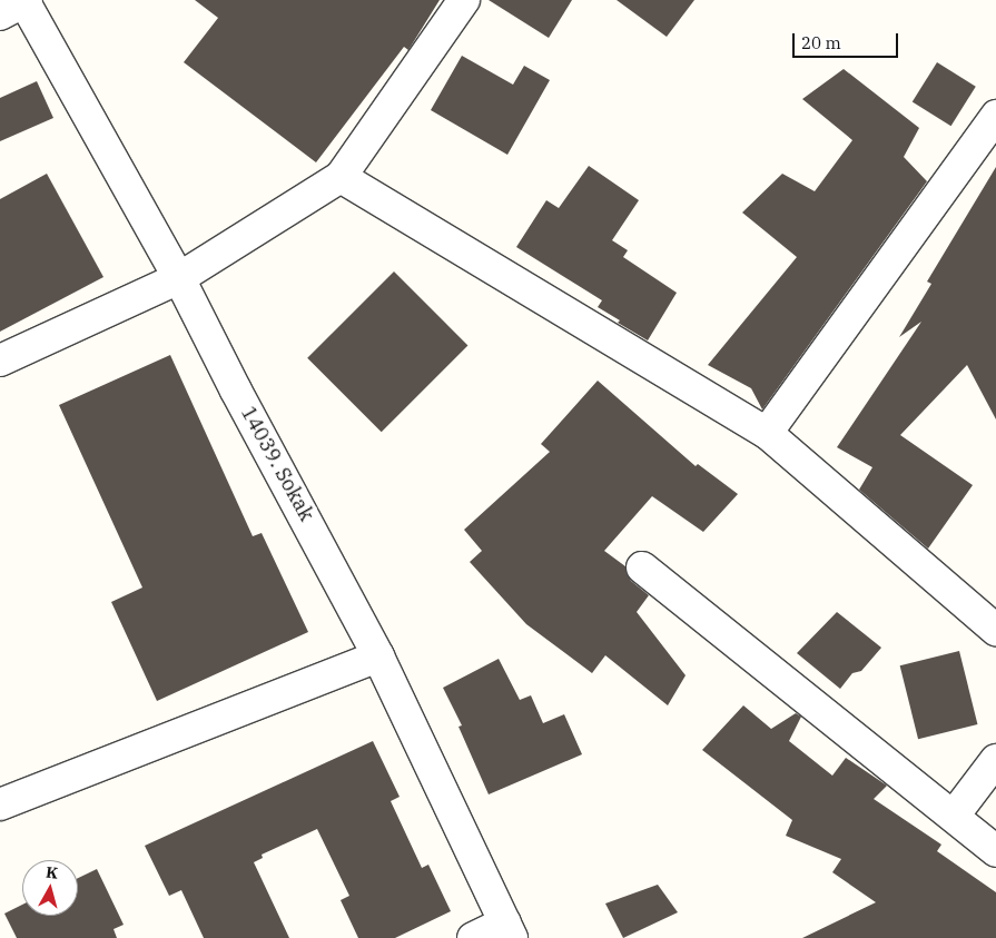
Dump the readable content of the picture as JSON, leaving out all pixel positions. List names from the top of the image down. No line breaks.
{"streets":{"street":["14039. Sokak"]},"scale_bar":"20 m","north":"top"}
